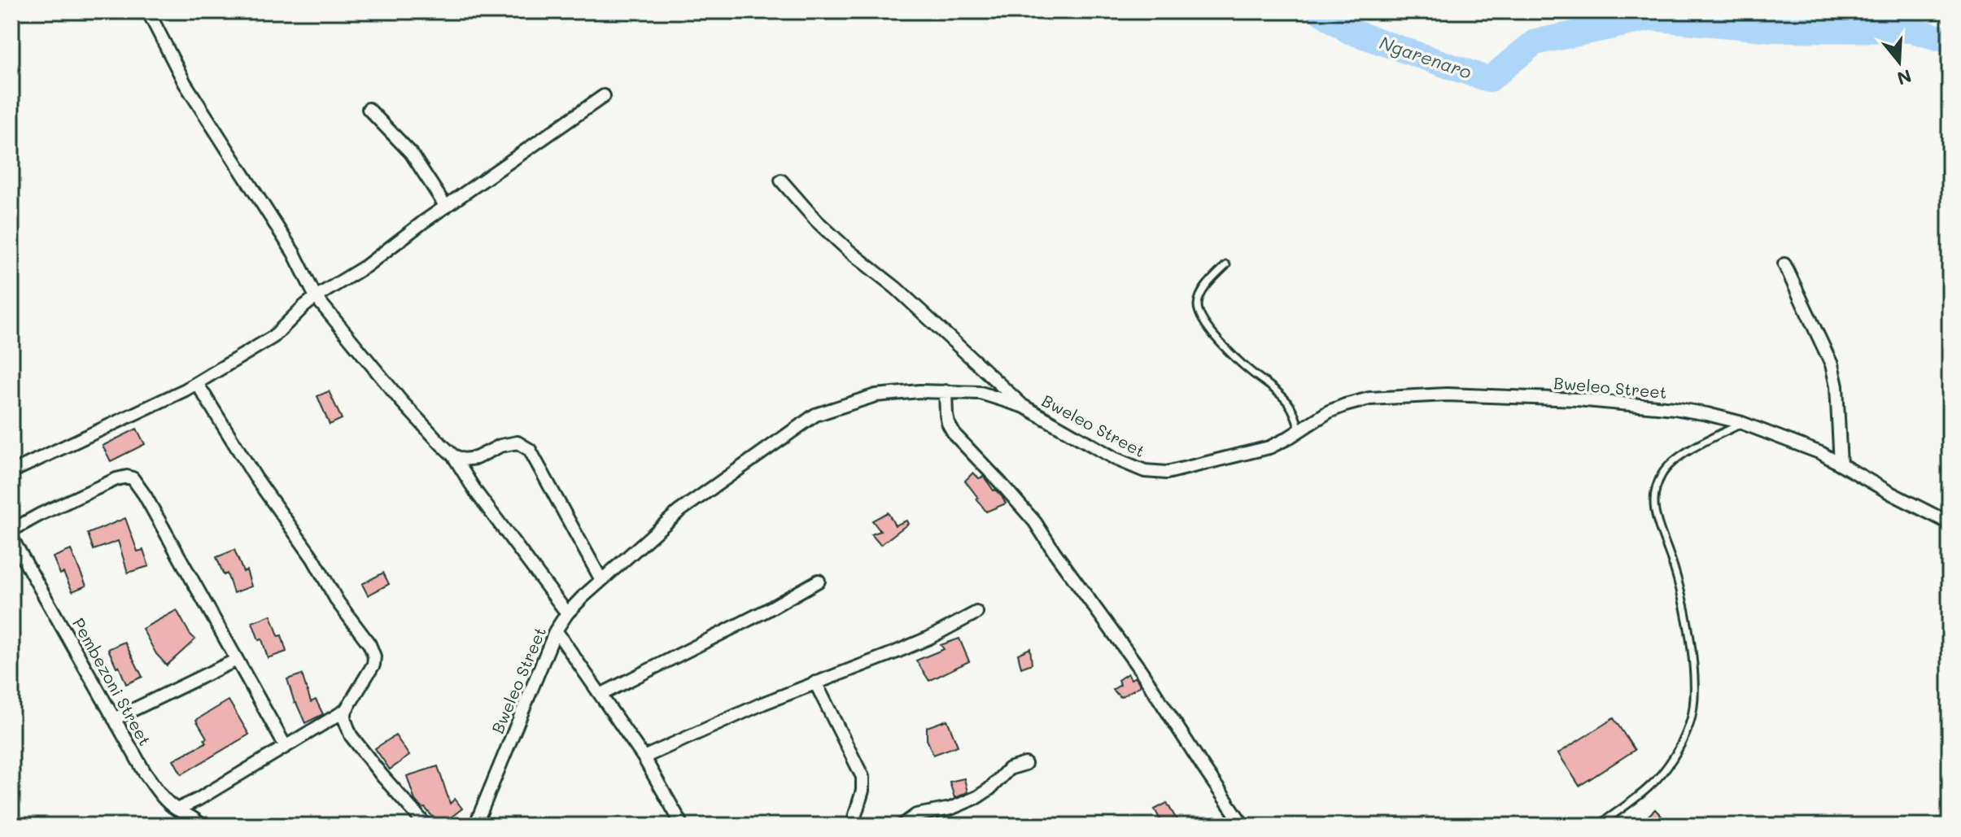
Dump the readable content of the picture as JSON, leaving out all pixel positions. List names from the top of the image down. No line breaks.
{"streets":{"street":["Bweleo Street","Pembezoni Street"]},"water":["Ngarenaro"],"north":"bottom"}
